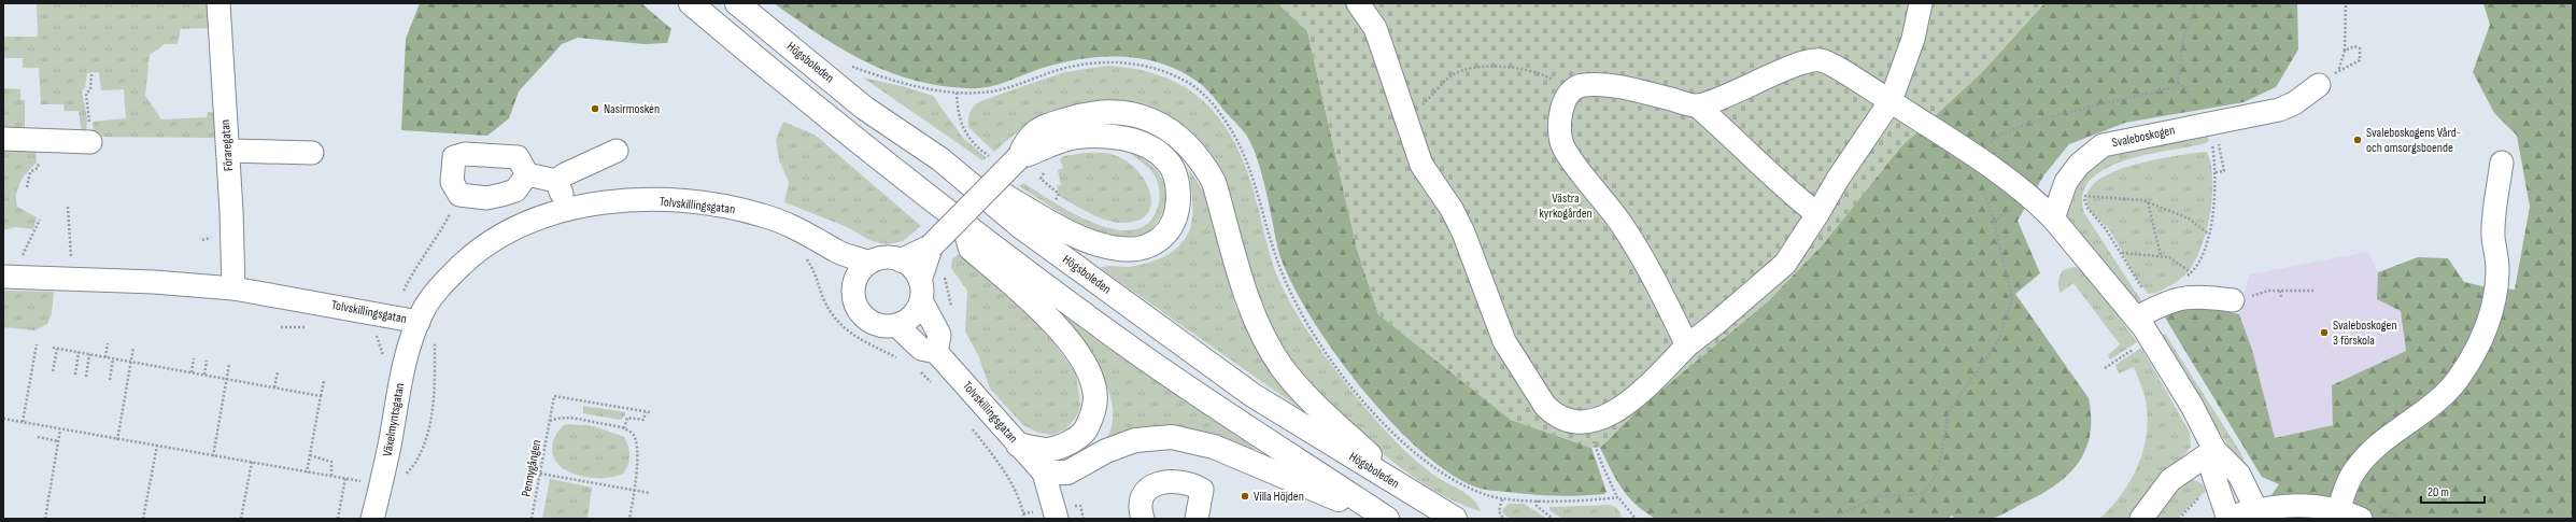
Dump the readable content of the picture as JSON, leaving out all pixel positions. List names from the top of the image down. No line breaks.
{"streets":{"main road":["Högsboleden"],"street":["Svaleboskogen","Föraregatan","Tolvskillingsgatan","Växelmyntsgatan"],"path":["Pennygången"]},"crossings":[["Föraregatan","Tolvskillingsgatan"],["Tolvskillingsgatan","Växelmyntsgatan"]],"parks":["Västra kyrkogården"],"places":["Nasirmoskén","Svaleboskogens Vård- och omsorgsboende","Svaleboskogen 3 förskola","Villa Höjden"],"scale_bar":"20 m"}
